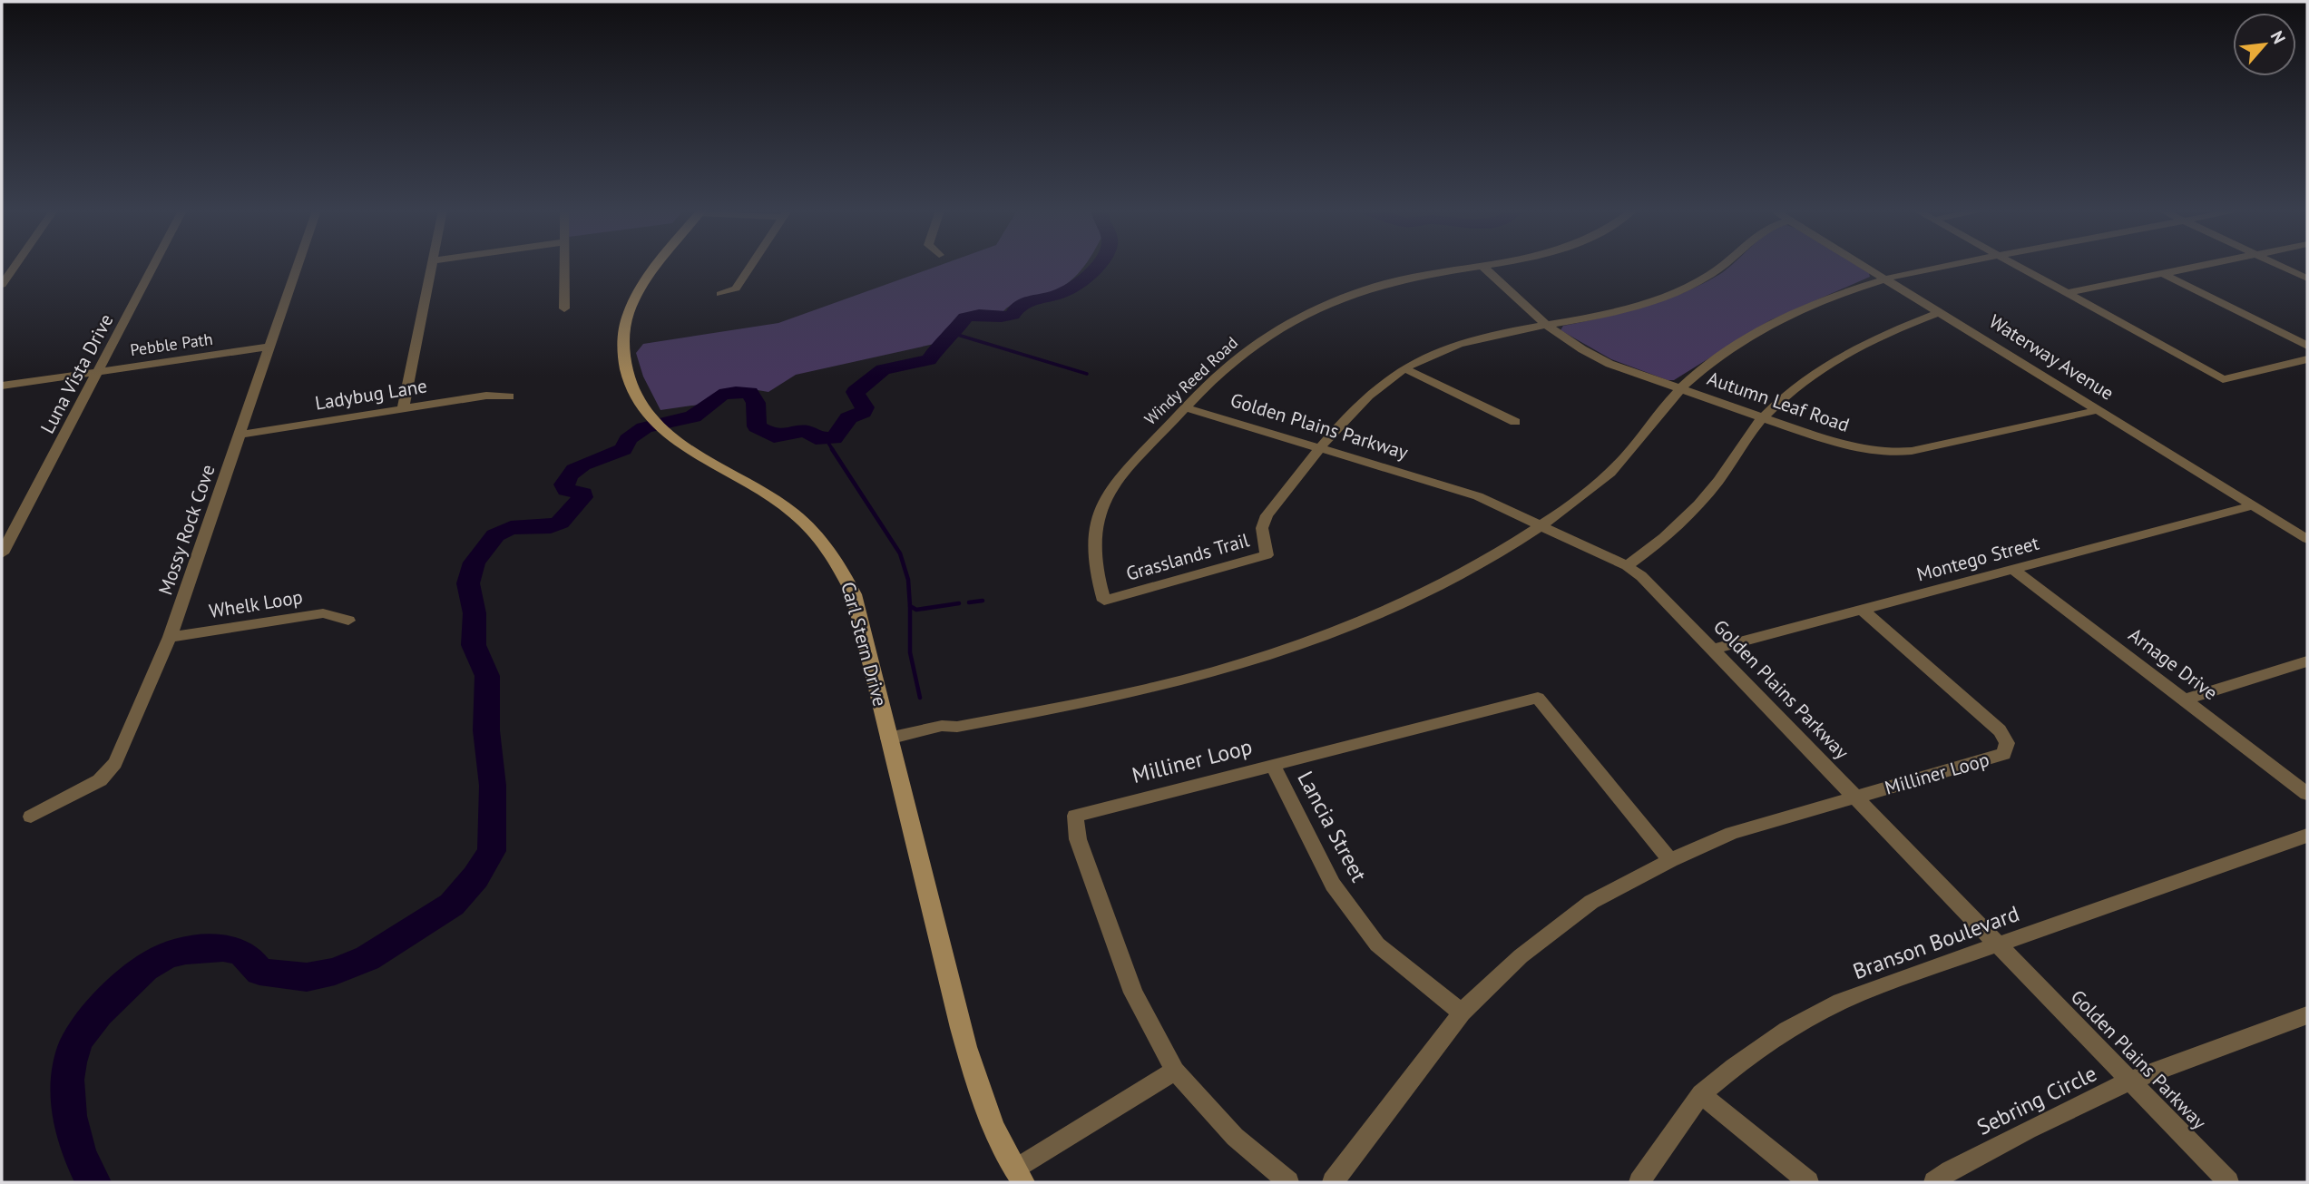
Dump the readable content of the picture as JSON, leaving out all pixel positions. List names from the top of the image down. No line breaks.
{"streets":{"street":["Pebble Path","Waterway Avenue","Luna Vista Drive","Windy Reed Road","Ladybug Lane","Autumn Leaf Road","Golden Plains Parkway","Mossy Rock Cove","Grasslands Trail","Montego Street","Whelk Loop","Carl Stern Drive","Arnage Drive","Milliner Loop","Lancia Street","Branson Boulevard","Sebring Circle"]},"crossings":[["Pebble Path","Luna Vista Drive"],["Pebble Path","Mossy Rock Cove"],["Waterway Avenue","Autumn Leaf Road"],["Waterway Avenue","Montego Street"],["Windy Reed Road","Golden Plains Parkway"],["Windy Reed Road","Grasslands Trail"],["Ladybug Lane","Mossy Rock Cove"],["Autumn Leaf Road","Grasslands Trail"],["Golden Plains Parkway","Grasslands Trail"],["Golden Plains Parkway","Montego Street"],["Golden Plains Parkway","Milliner Loop"],["Golden Plains Parkway","Branson Boulevard"],["Golden Plains Parkway","Sebring Circle"],["Mossy Rock Cove","Whelk Loop"],["Montego Street","Arnage Drive"],["Montego Street","Milliner Loop"],["Milliner Loop","Lancia Street"]],"north":"top right"}
